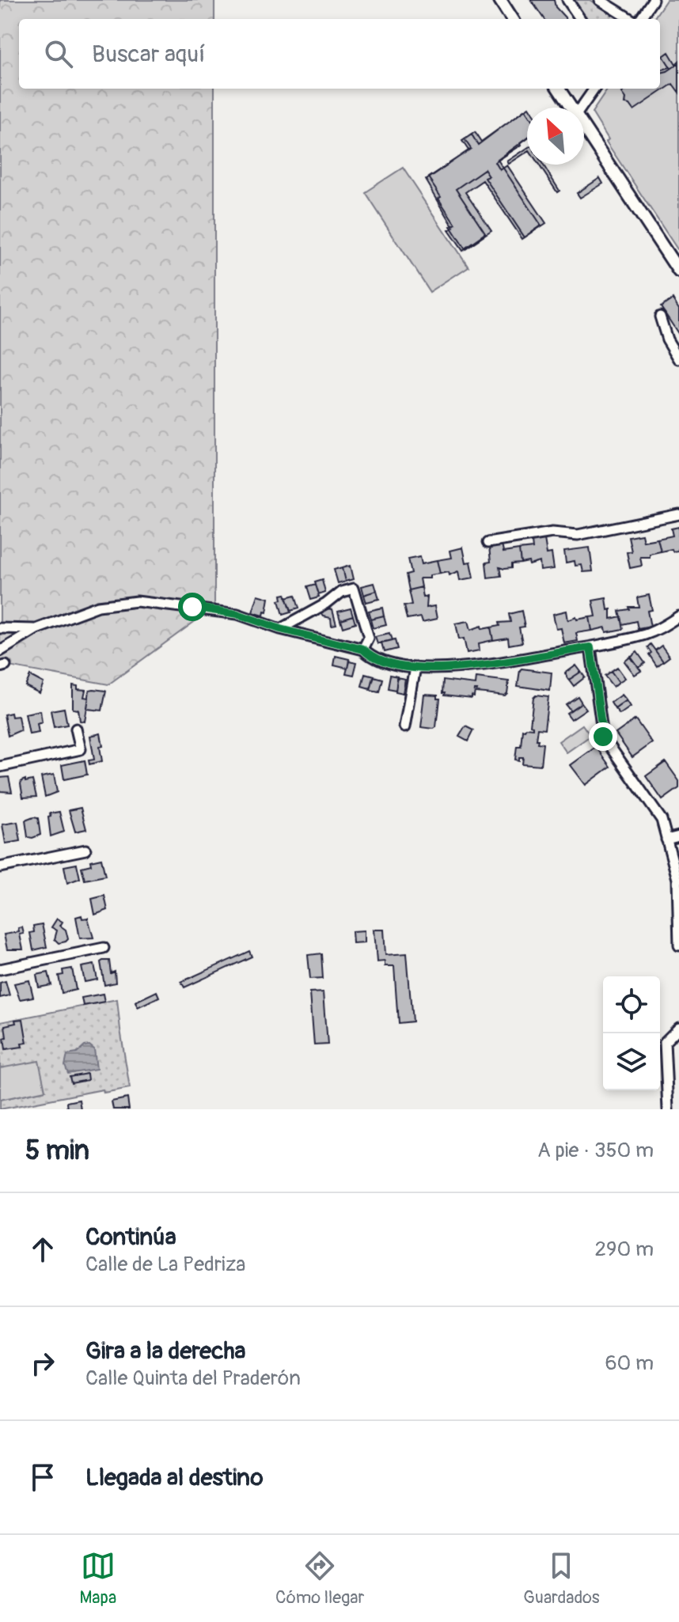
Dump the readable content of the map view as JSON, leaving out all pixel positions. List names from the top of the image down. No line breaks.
{"north":"top left","page":{"search":"Buscar aquí","heading":["5 min","A pie · 350 m"],"list":[["Continúa","Calle de La Pedriza","290 m"],["Gira a la derecha","Calle Quinta del Praderón","60 m"],"Llegada al destino"],"nav":["Mapa","Cómo llegar","Guardados"]}}
